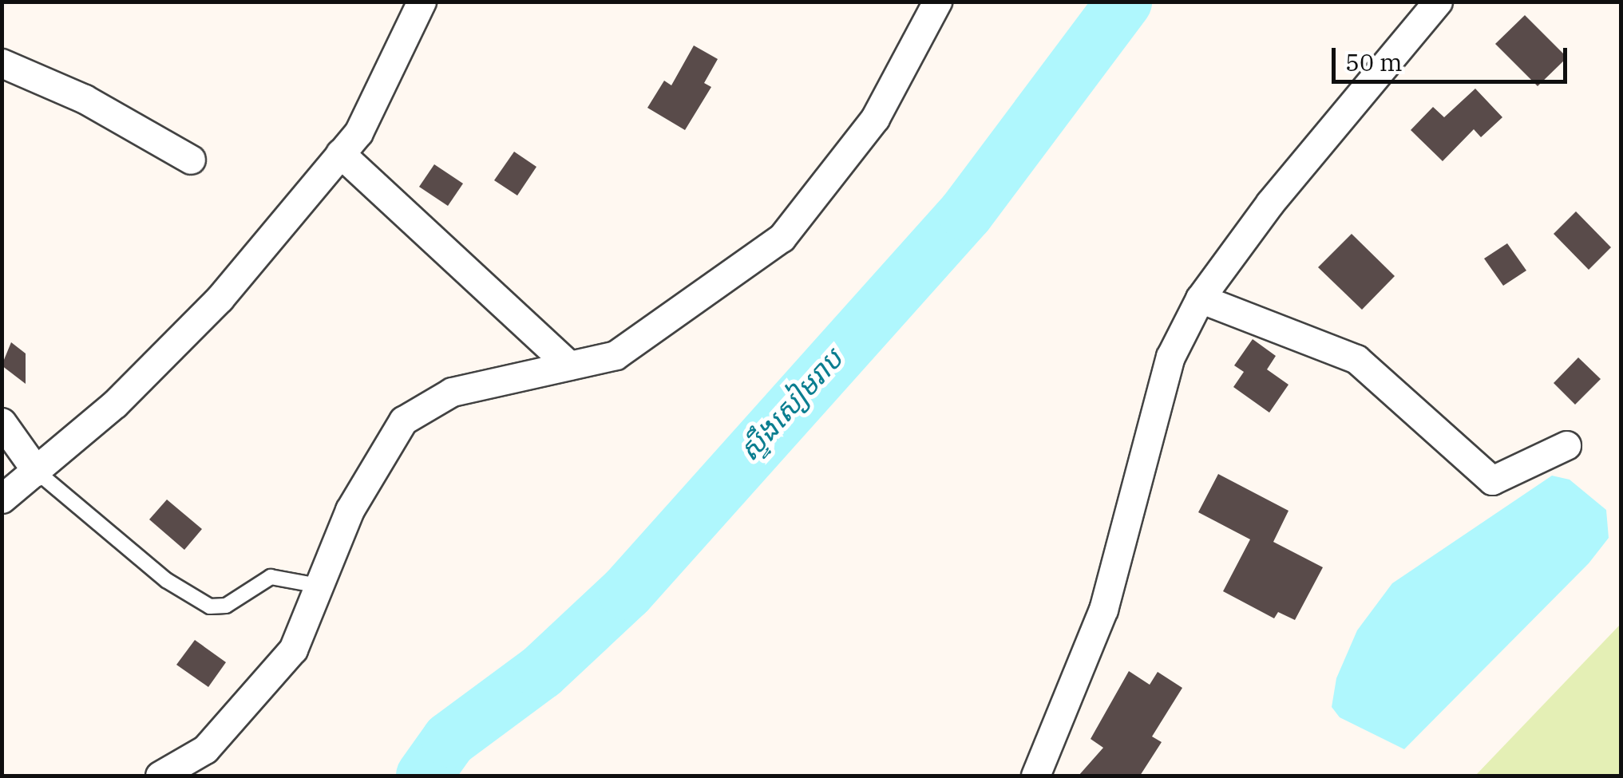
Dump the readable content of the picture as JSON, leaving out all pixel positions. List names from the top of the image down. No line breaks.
{"water":["ស្ទឹងសៀមរាប"],"scale_bar":"50 m"}
